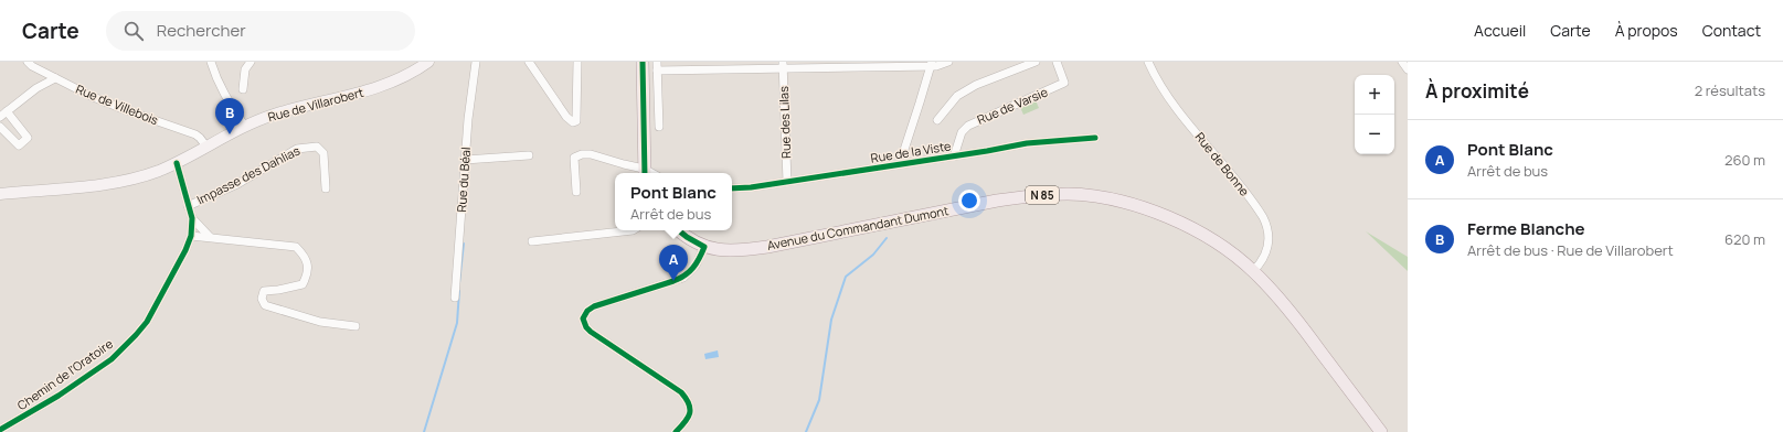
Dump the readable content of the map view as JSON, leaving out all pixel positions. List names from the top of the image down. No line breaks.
{"streets":{"main road":["Rue de Villarobert","N 85","Avenue du Commandant Dumont"],"street":["Rue de Villebois","Rue de Varsie","Rue des Lilas","Rue de la Viste","Rue de Bonne","Impasse des Dahlias","Rue du Béal","Chemin de l'Oratoire"]},"crossings":[["Rue de Villebois","Rue de Villarobert"],["Rue de Villarobert","Chemin de l'Oratoire"],["Rue de Varsie","Rue de la Viste"],["Rue des Lilas","Rue de la Viste"],["Rue de Bonne","N 85"],["Rue de Bonne","Avenue du Commandant Dumont"],["Impasse des Dahlias","Chemin de l'Oratoire"],["N 85","Avenue du Commandant Dumont"]],"page":{"header":"Carte","search":"Rechercher","nav":["Accueil","Carte","À propos","Contact"],"heading":["À proximité","2 résultats"],"map_buttons":["+","−"],"pins":["B","A"],"list":[{"mark":"A","name":"Pont Blanc","note":"Arrêt de bus","value":"260 m"},{"mark":"B","name":"Ferme Blanche","note":"Arrêt de bus · Rue de Villarobert","value":"620 m"}],"popup":["Pont Blanc","Arrêt de bus"]}}
